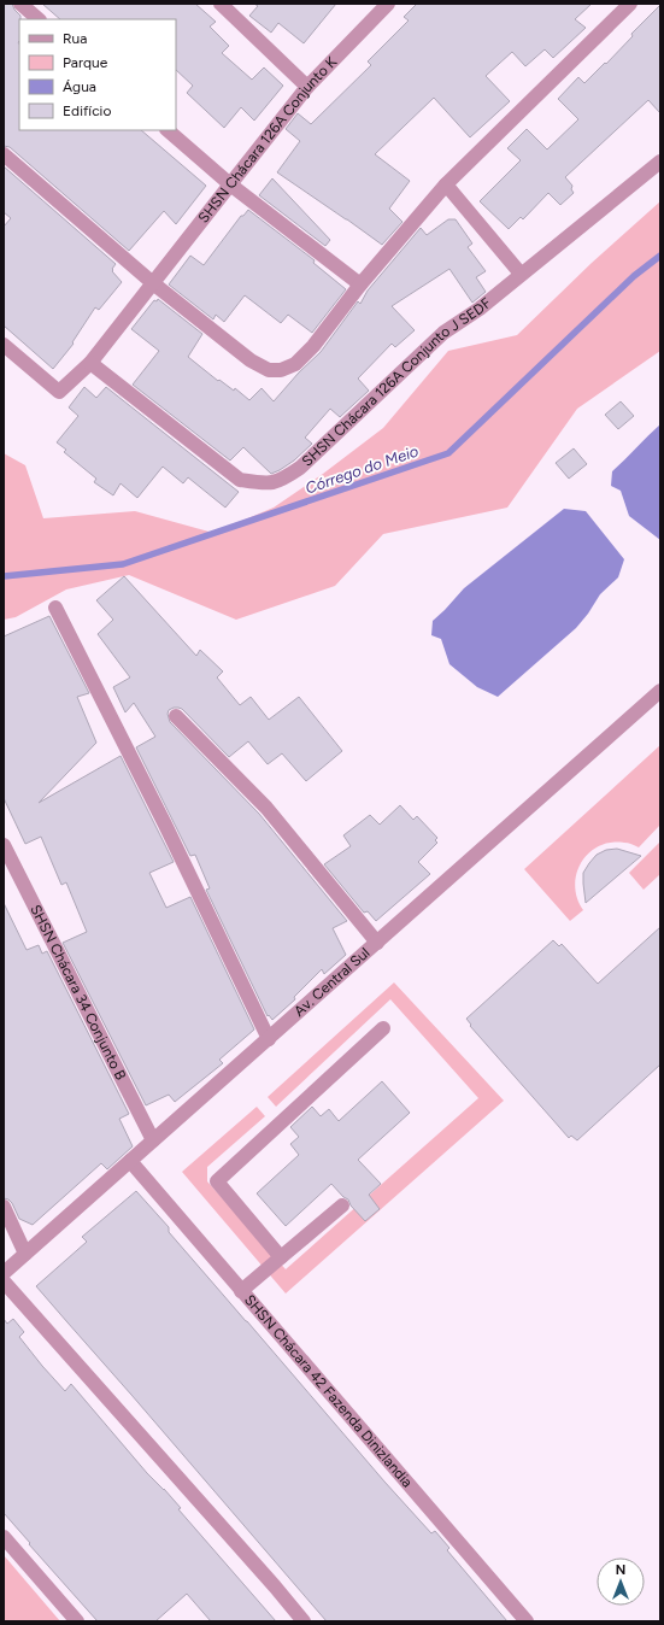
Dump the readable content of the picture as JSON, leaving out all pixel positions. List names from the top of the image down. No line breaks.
{"streets":{"street":["SHSN Chácara 126A Conjunto K","SHSN Chácara 126A Conjunto J SEDF","Av. Central Sul","SHSN Chácara 34 Conjunto B","SHSN Chácara 42 Fazenda Dinizlandia"]},"crossings":[["SHSN Chácara 126A Conjunto K","SHSN Chácara 126A Conjunto J SEDF"],["Av. Central Sul","SHSN Chácara 34 Conjunto B"],["Av. Central Sul","SHSN Chácara 42 Fazenda Dinizlandia"]],"water":["Córrego do Meio"],"legend":["Rua","Parque","Água","Edifício"],"north":"top"}
